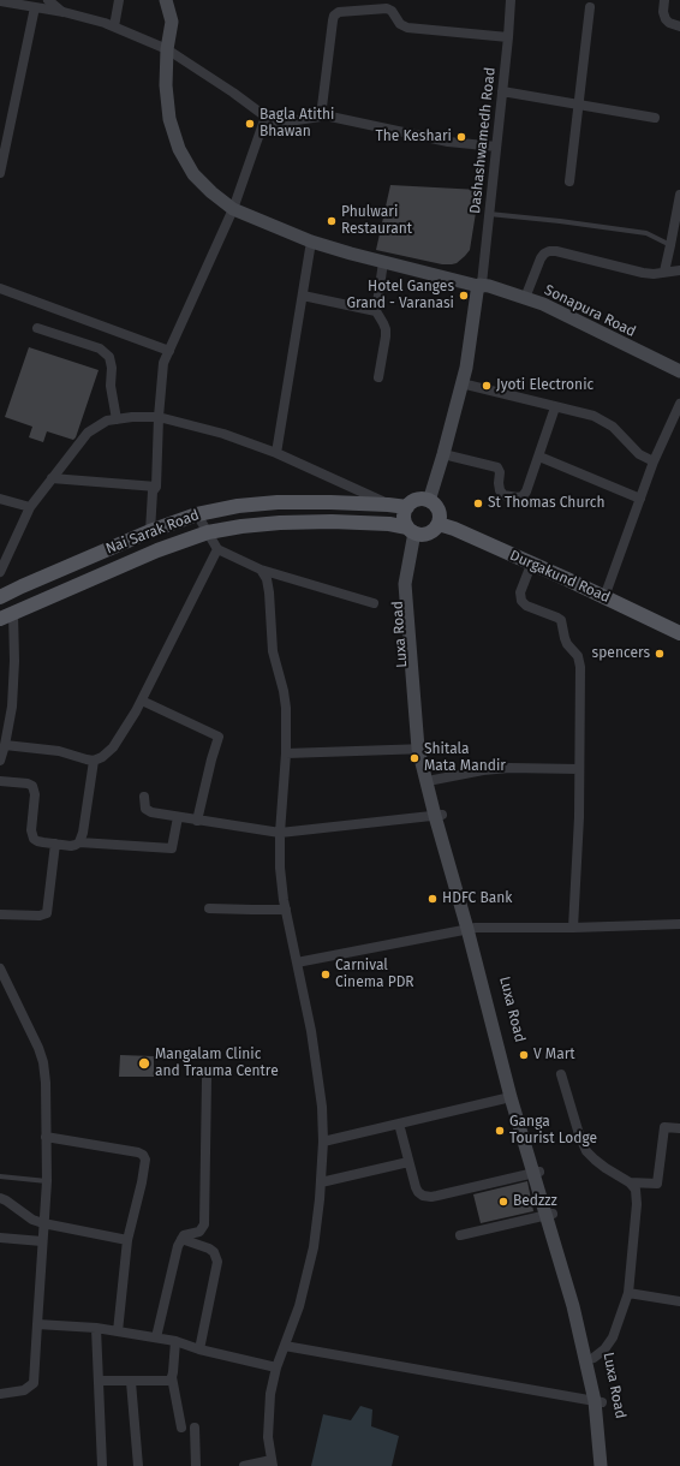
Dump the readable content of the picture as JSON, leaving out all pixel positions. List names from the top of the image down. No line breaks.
{"streets":{"main road":["Nai Sarak Road","Durgakund Road"],"street":["Dashashwamedh Road","Sonapura Road","Luxa Road"]},"crossings":[["Dashashwamedh Road","Sonapura Road"],["Nai Sarak Road","Durgakund Road"],["Nai Sarak Road","Luxa Road"],["Durgakund Road","Luxa Road"]],"places":["Bagla Atithi Bhawan","The Keshari","Phulwari Restaurant","Hotel Ganges Grand - Varanasi","Jyoti Electronic","St Thomas Church","spencers","Shitala Mata Mandir","HDFC Bank","Carnival Cinema PDR","V Mart","Mangalam Clinic and Trauma Centre","Ganga Tourist Lodge","Bedzzz"]}
